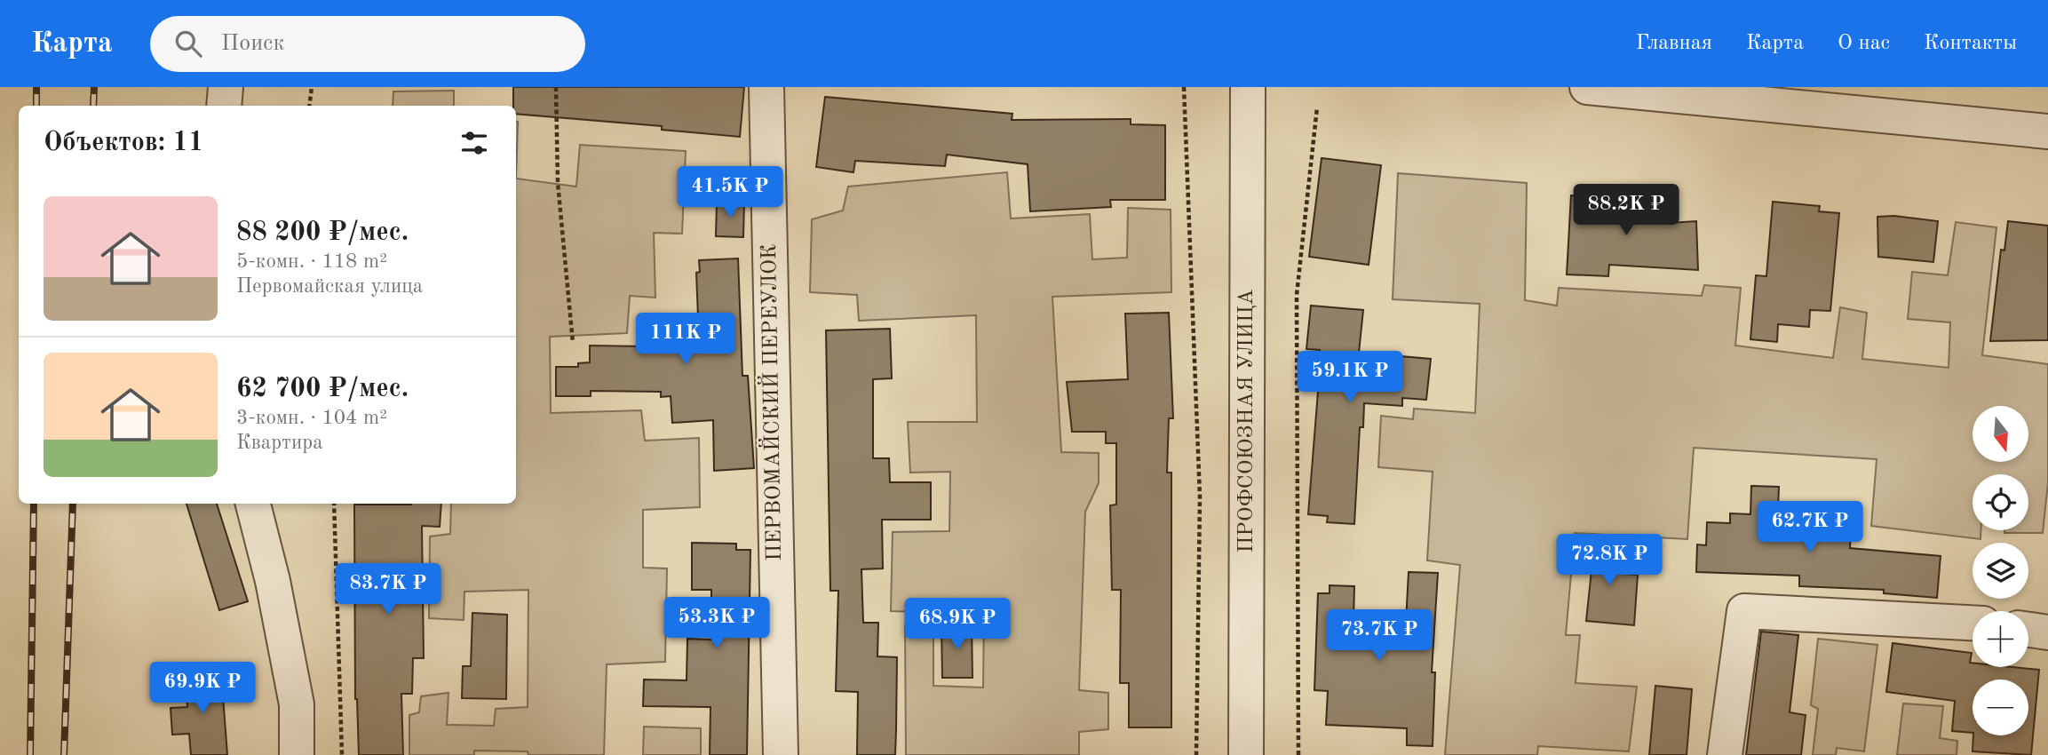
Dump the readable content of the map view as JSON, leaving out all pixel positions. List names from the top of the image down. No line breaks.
{"streets":{"street":["ПЕРВОМАЙСКИЙ ПЕРЕУЛОК","ПРОФСОЮЗНАЯ УЛИЦА"]},"north":"bottom","page":{"header":"Карта","search":"Поиск","nav":["Главная","Карта","О нас","Контакты"],"heading":"Объектов: 11","price":["41.5K ₽","88.2K ₽","111K ₽","59.1K ₽","62.7K ₽","72.8K ₽","83.7K ₽","53.3K ₽","68.9K ₽","73.7K ₽","69.9K ₽"],"list":[{"name":"88 200 ₽/мес.","note":"5-комн. · 118 m² · Первомайская улица"},{"name":"62 700 ₽/мес.","note":"3-комн. · 104 m² · Квартира"}],"map_buttons":["+","−"]}}
